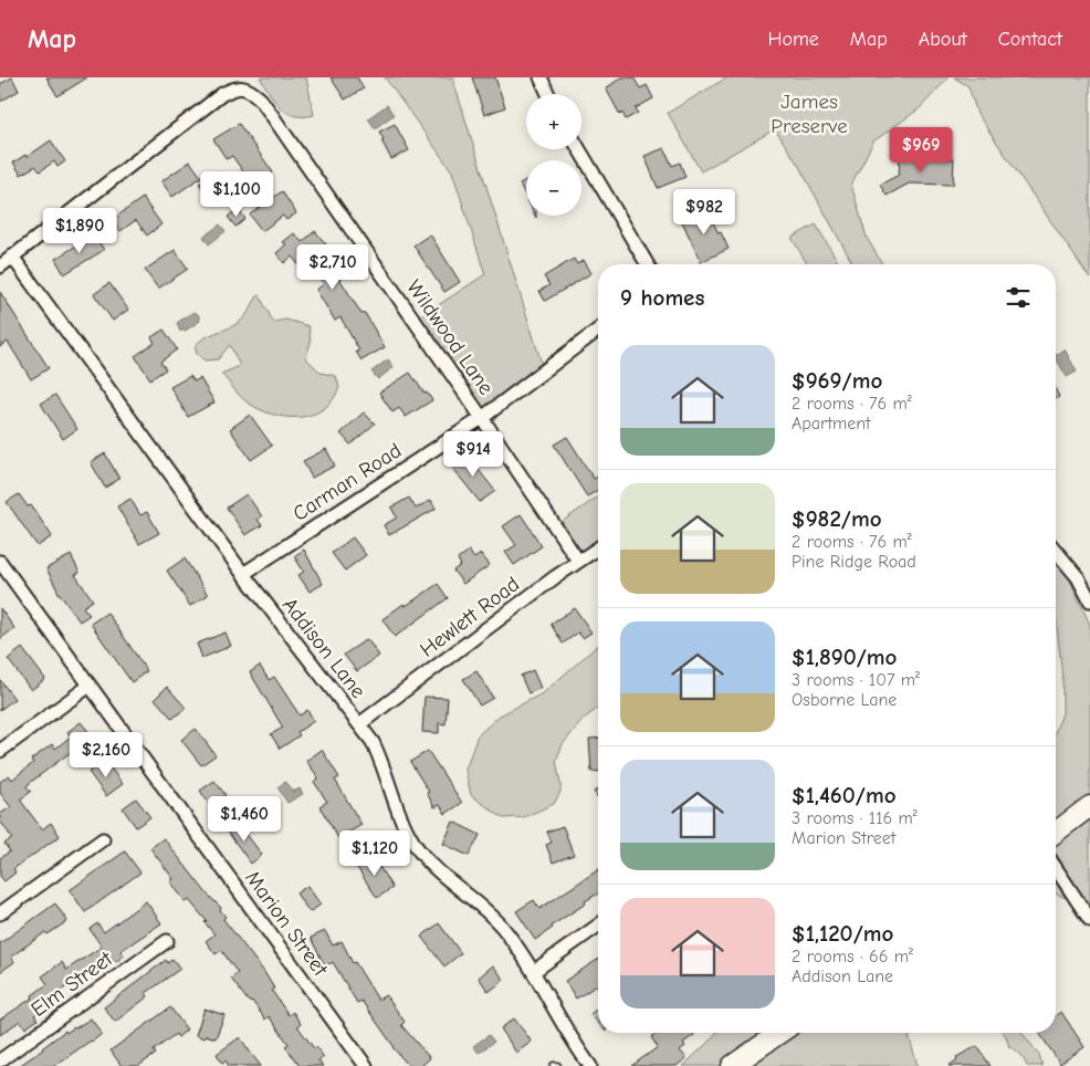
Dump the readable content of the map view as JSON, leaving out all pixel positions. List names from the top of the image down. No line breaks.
{"streets":{"street":["Wildwood Lane","Carman Road","Hewlett Road","Addison Lane","Marion Street","Elm Street"]},"crossings":[["Wildwood Lane","Carman Road"],["Wildwood Lane","Hewlett Road"],["Wildwood Lane","Addison Lane"],["Carman Road","Addison Lane"],["Hewlett Road","Addison Lane"]],"parks":["James Preserve"],"page":{"header":"Map","nav":["Home","Map","About","Contact"],"map_buttons":["+","−"],"price":["$969","$1,100","$982","$1,890","$2,710","$914","$2,160","$1,460","$1,120"],"heading":"9 homes","list":[{"name":"$969/mo","note":"2 rooms · 76 m² · Apartment"},{"name":"$982/mo","note":"2 rooms · 76 m² · Pine Ridge Road"},{"name":"$1,890/mo","note":"3 rooms · 107 m² · Osborne Lane"},{"name":"$1,460/mo","note":"3 rooms · 116 m² · Marion Street"},{"name":"$1,120/mo","note":"2 rooms · 66 m² · Addison Lane"}]}}
